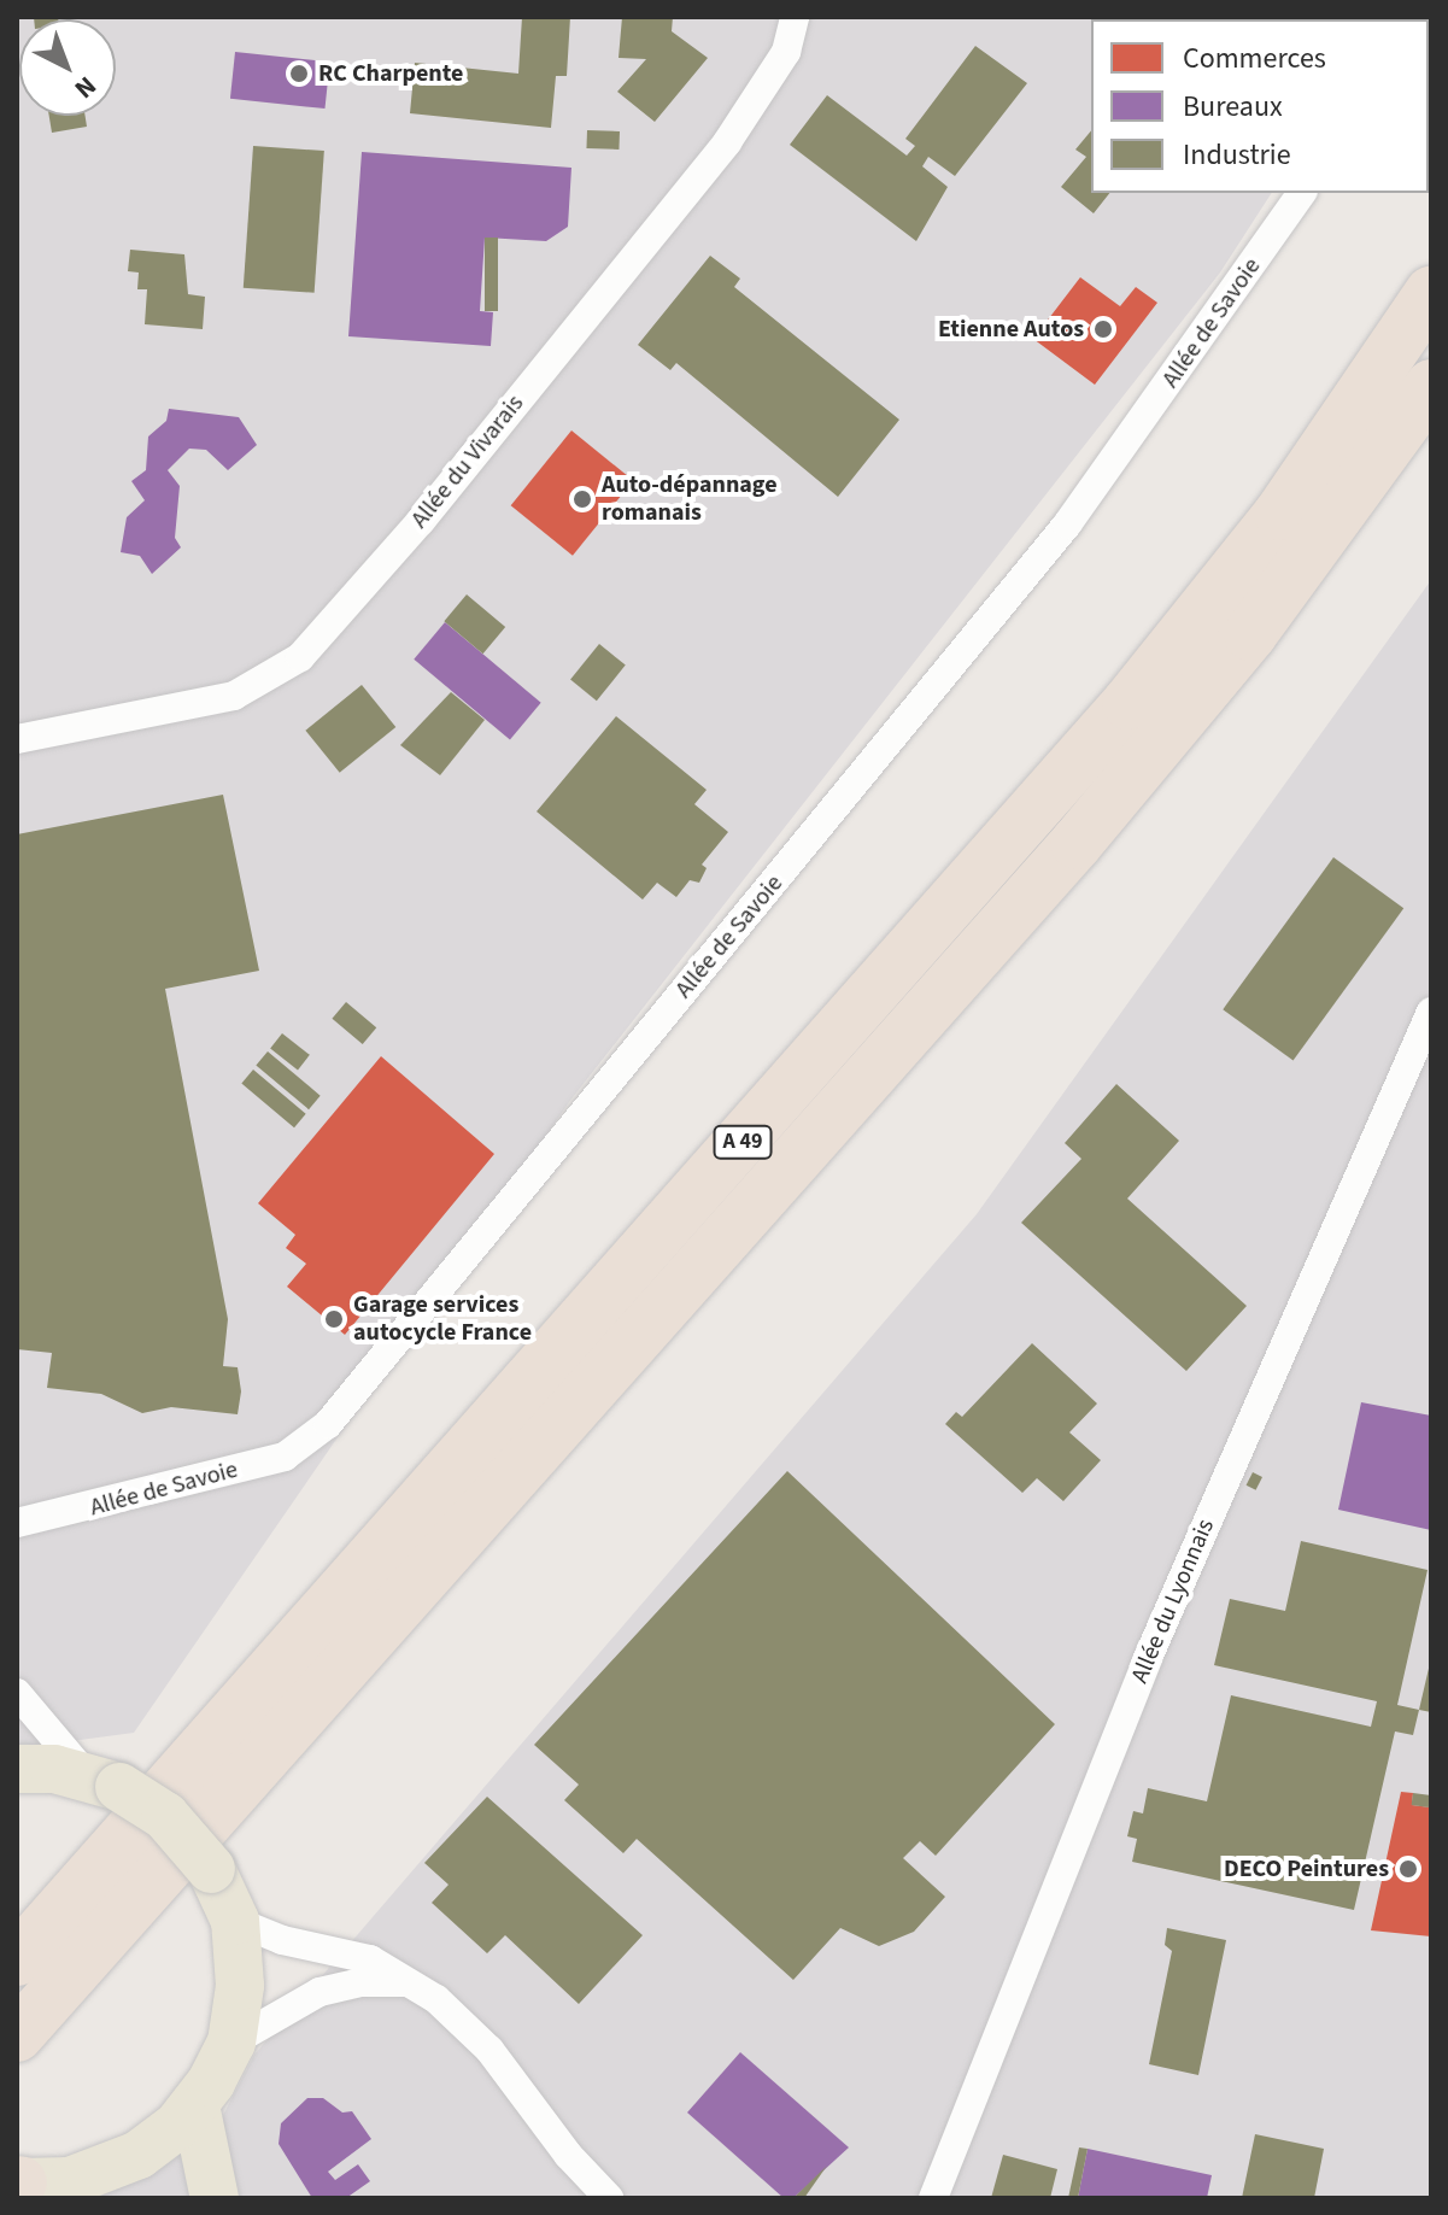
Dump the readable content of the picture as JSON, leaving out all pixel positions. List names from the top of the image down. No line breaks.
{"streets":{"highway":["A 49"],"street":["Allée de Savoie","Allée du Vivarais","Allée du Lyonnais"]},"places":["RC Charpente","Etienne Autos","Auto-dépannage romanais","Garage services autocycle France","DECO Peintures"],"legend":["Commerces","Bureaux","Industrie"],"north":"bottom right"}
